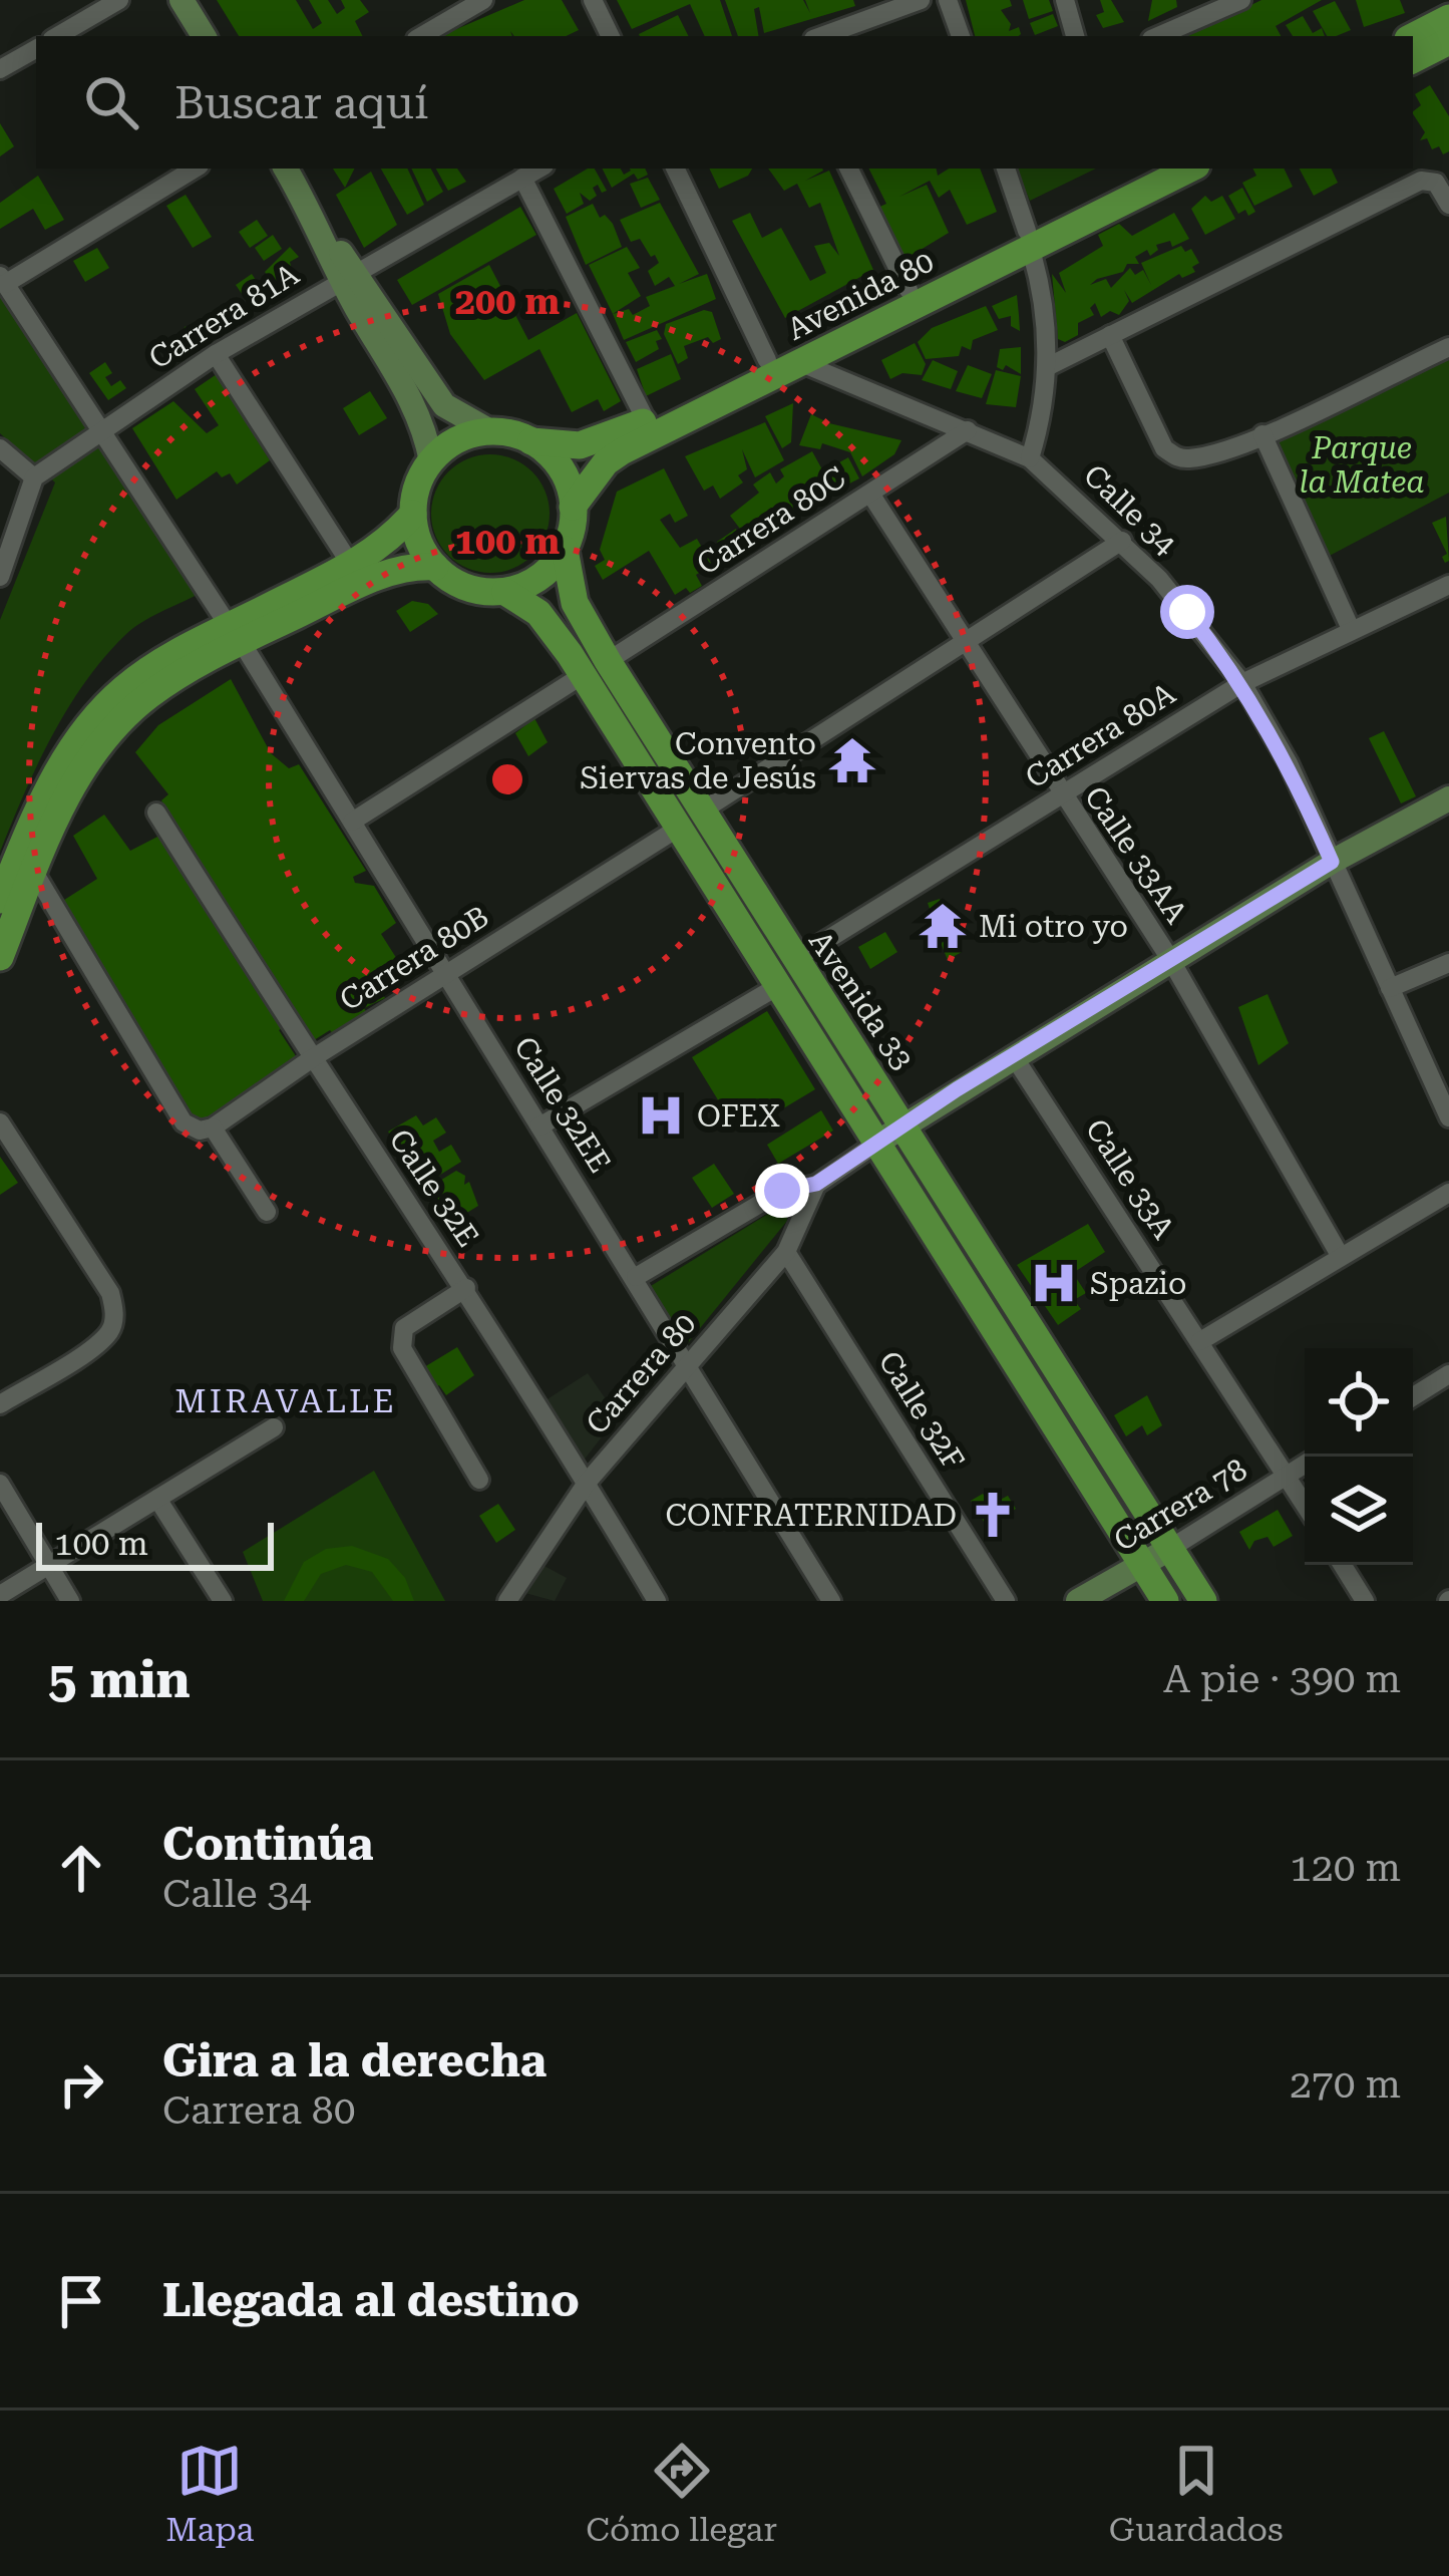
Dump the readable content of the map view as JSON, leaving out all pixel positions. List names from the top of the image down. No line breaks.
{"streets":{"main road":["Avenida 80","Avenida 33"],"street":["Carrera 81A","Calle 34","Carrera 80C","Carrera 80A","Calle 33AA","Carrera 80B","Calle 32EE","Calle 33A","Calle 32E","Carrera 80","Calle 32F","Carrera 78"]},"crossings":[["Avenida 80","Avenida 33"],["Carrera 81A","Calle 32EE"],["Calle 34","Carrera 80A"],["Calle 34","Carrera 80B"],["Calle 34","Carrera 80"],["Carrera 80C","Calle 33AA"],["Carrera 80C","Avenida 33"],["Carrera 80C","Calle 32EE"],["Carrera 80A","Calle 33AA"],["Carrera 80A","Avenida 33"],["Calle 33AA","Carrera 80B"],["Calle 33AA","Carrera 80"],["Carrera 80B","Avenida 33"],["Carrera 80B","Calle 32EE"],["Carrera 80B","Calle 32E"],["Avenida 33","Carrera 80"],["Avenida 33","Carrera 78"],["Calle 32EE","Carrera 80"],["Calle 33A","Carrera 80"],["Calle 33A","Carrera 78"],["Calle 32E","Carrera 80"],["Carrera 80","Calle 32F"]],"districts":["MIRAVALLE"],"parks":["Parque la Matea"],"places":{"temple":["Convento Siervas de Jesús","Mi otro yo"],"hospital":["OFEX","Spazio"],"church":["CONFRATERNIDAD"]},"scale_bar":"100 m","page":{"search":"Buscar aquí","scale":"100 m","heading":["5 min","A pie · 390 m"],"list":[["Continúa","Calle 34","120 m"],["Gira a la derecha","Carrera 80","270 m"],"Llegada al destino"],"nav":["Mapa","Cómo llegar","Guardados"]},"rings":["200 m","100 m"]}
